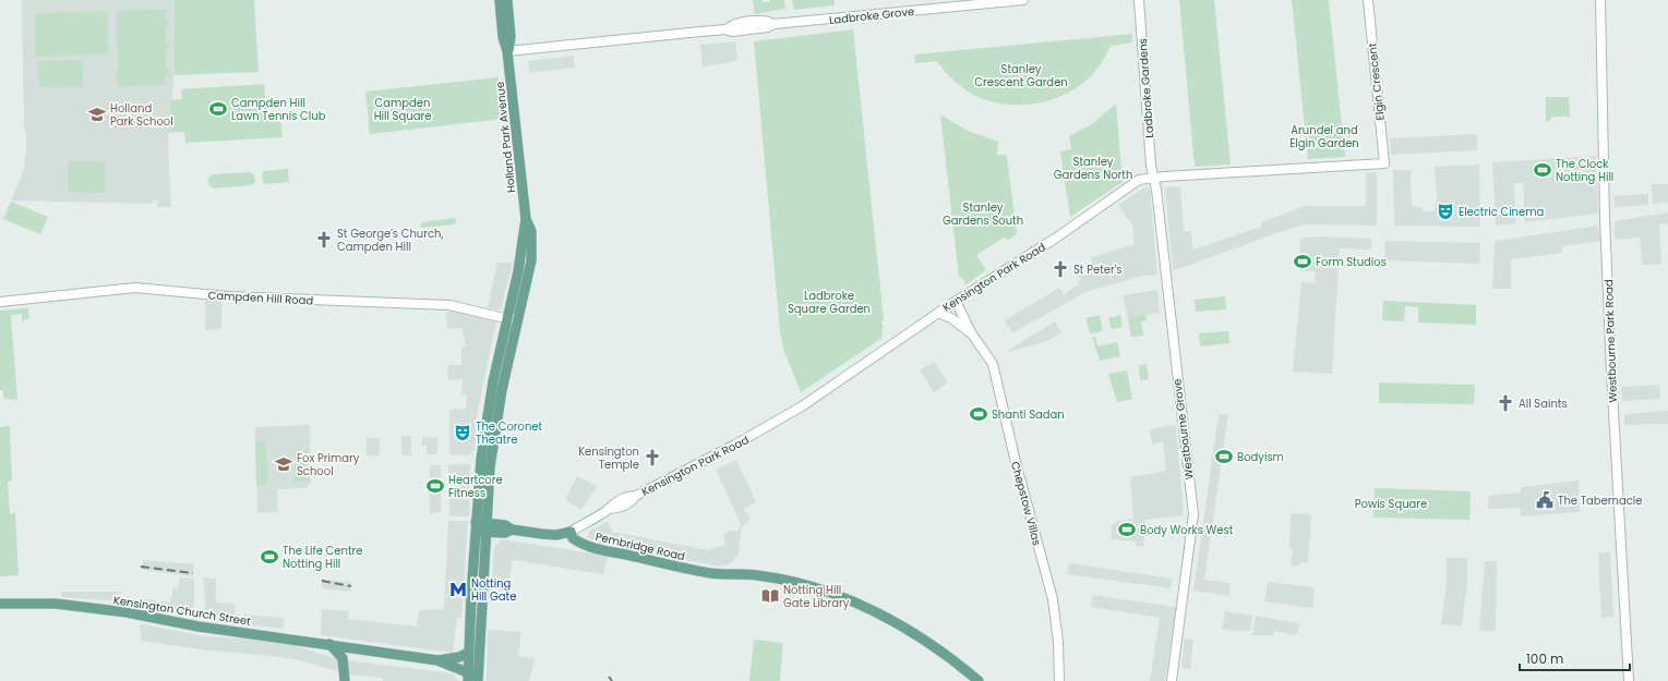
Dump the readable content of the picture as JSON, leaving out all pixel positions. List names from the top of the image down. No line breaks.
{"streets":{"main road":["Ladbroke Grove","Elgin Crescent","Ladbroke Gardens","Holland Park Avenue","Kensington Park Road","Campden Hill Road","Westbourne Park Road","Westbourne Grove","Chepstow Villas","Pembridge Road","Kensington Church Street"]},"crossings":[["Ladbroke Grove","Holland Park Avenue"],["Elgin Crescent","Kensington Park Road"],["Ladbroke Gardens","Kensington Park Road"],["Ladbroke Gardens","Westbourne Grove"],["Kensington Park Road","Westbourne Grove"],["Kensington Park Road","Chepstow Villas"],["Kensington Park Road","Pembridge Road"]],"parks":["Stanley Crescent Garden","Campden Hill Square","Arundel and Elgin Garden","Stanley Gardens North","Stanley Gardens South","Ladbroke Square Garden","Powis Square"],"places":{"sports":["Campden Hill Lawn Tennis Club","The Clock Notting Hill","Form Studios","Shanti Sadan","Bodyism","Heartcore Fitness","Body Works West","The Life Centre Notting Hill"],"school or university":["Holland Park School","Fox Primary School"],"theatre":["Electric Cinema","The Coronet Theatre"],"church":["St George's Church, Campden Hill","St Peter's","All Saints","Kensington Temple"],"public building":["The Tabernacle"],"metro station":["Notting Hill Gate"],"library":["Notting Hill Gate Library"]},"scale_bar":"100 m"}
